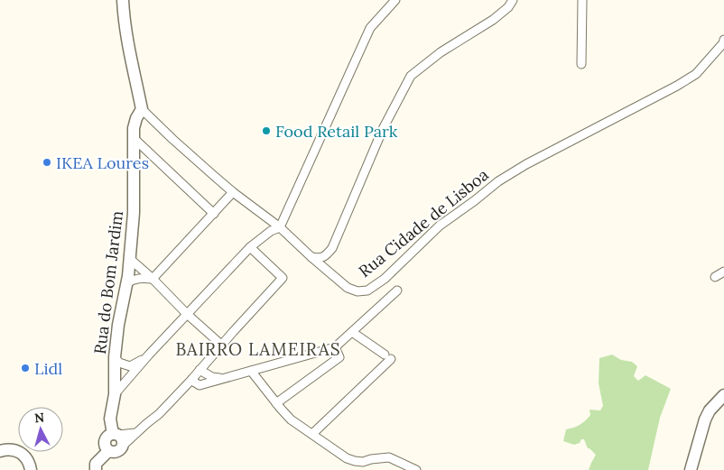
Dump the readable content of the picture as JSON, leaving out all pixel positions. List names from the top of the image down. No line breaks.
{"streets":{"street":["Rua Cidade de Lisboa","Rua do Bom Jardim"]},"crossings":[["Rua Cidade de Lisboa","Rua do Bom Jardim"]],"districts":["BAIRRO LAMEIRAS"],"places":["Food Retail Park","IKEA Loures","Lidl"],"north":"top"}
